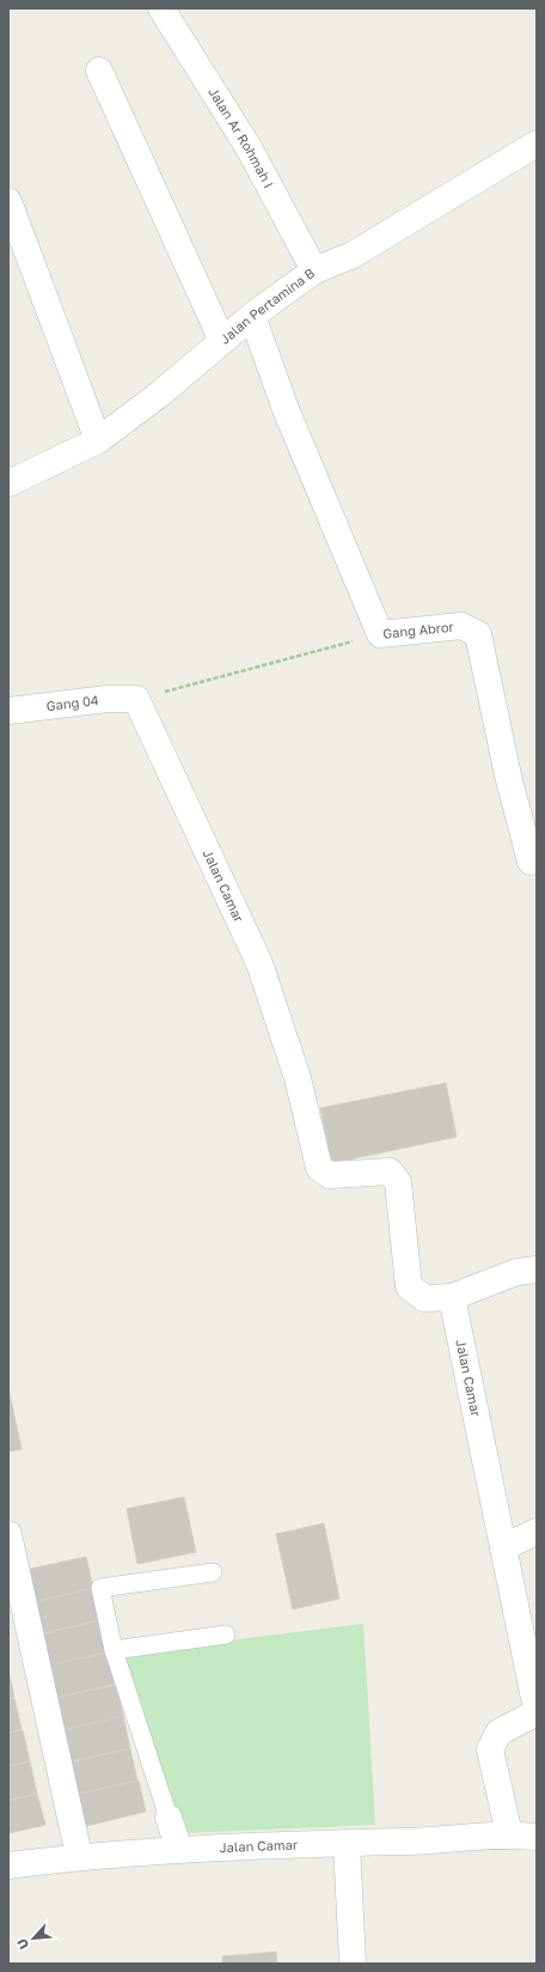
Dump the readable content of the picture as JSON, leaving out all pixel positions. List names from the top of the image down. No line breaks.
{"streets":{"street":["Jalan Ar Rohmah I","Jalan Pertamina B","Gang Abror","Gang 04","Jalan Camar"]},"crossings":[["Jalan Ar Rohmah I","Jalan Pertamina B"],["Jalan Pertamina B","Gang Abror"],["Gang 04","Jalan Camar"]],"north":"bottom left"}
